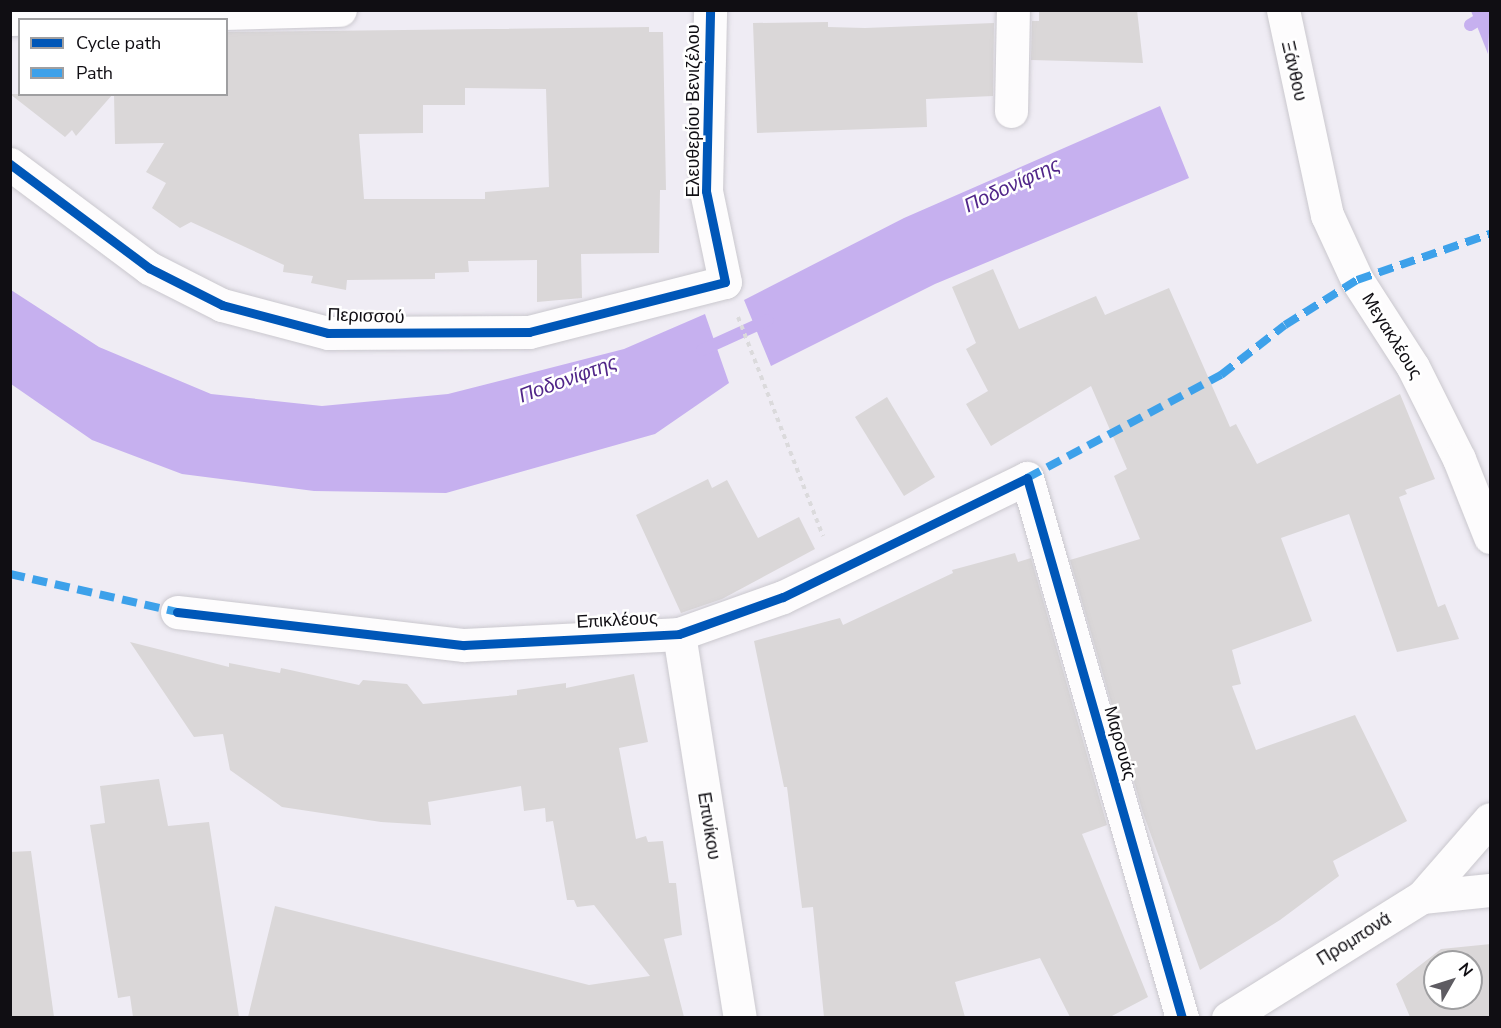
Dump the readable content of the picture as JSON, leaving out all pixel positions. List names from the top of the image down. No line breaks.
{"streets":{"street":["Ξάνθου","Ελευθερίου Βενιζέλου","Περισσού","Μεγακλέους","Επικλέους","Μαρσυάς","Επινίκου","Προμπονά"]},"crossings":[["Ξάνθου","Μεγακλέους"],["Ελευθερίου Βενιζέλου","Περισσού"],["Επικλέους","Μαρσυάς"],["Επικλέους","Επινίκου"]],"water":["Ποδονίφτης"],"legend":["Cycle path","Path"],"north":"top right"}
